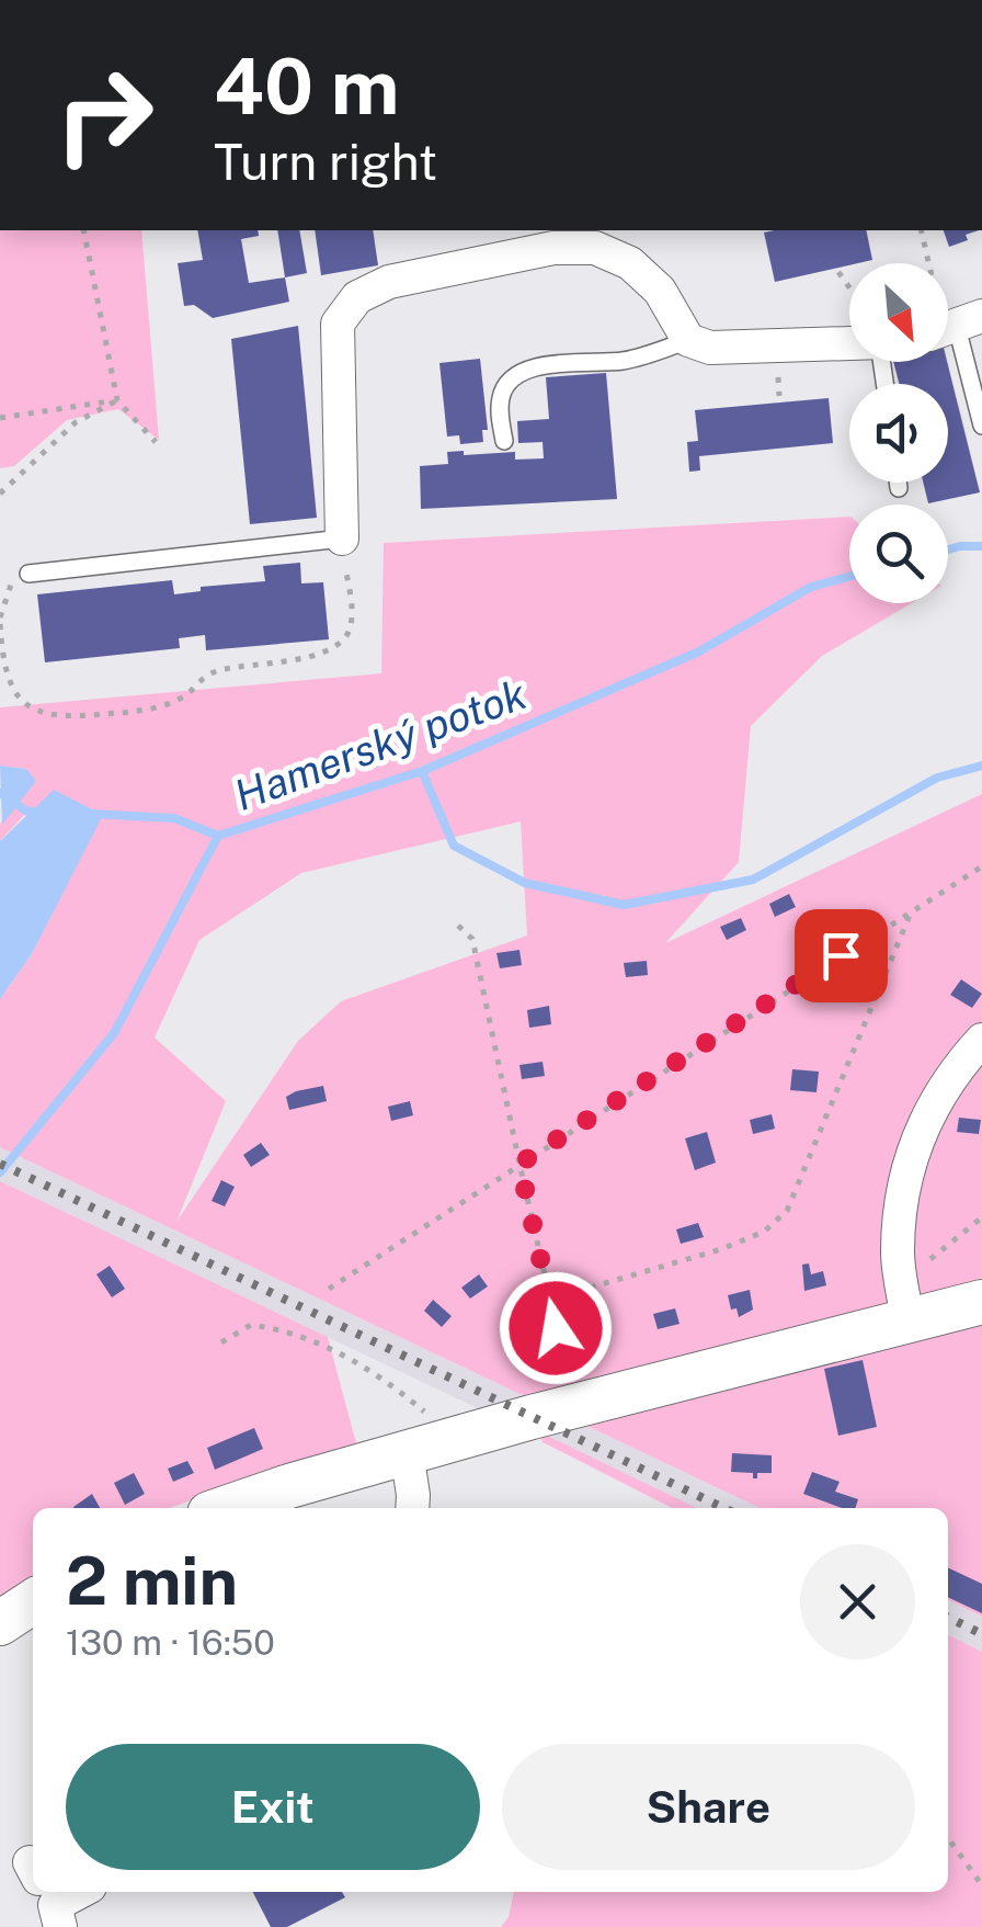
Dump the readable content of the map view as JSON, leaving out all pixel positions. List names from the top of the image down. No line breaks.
{"water":["Hamerský potok"],"north":"bottom right","page":{"turn":["40 m","Turn right"],"heading":["2 min","130 m · 16:50"],"buttons":["Exit","Share"]}}
